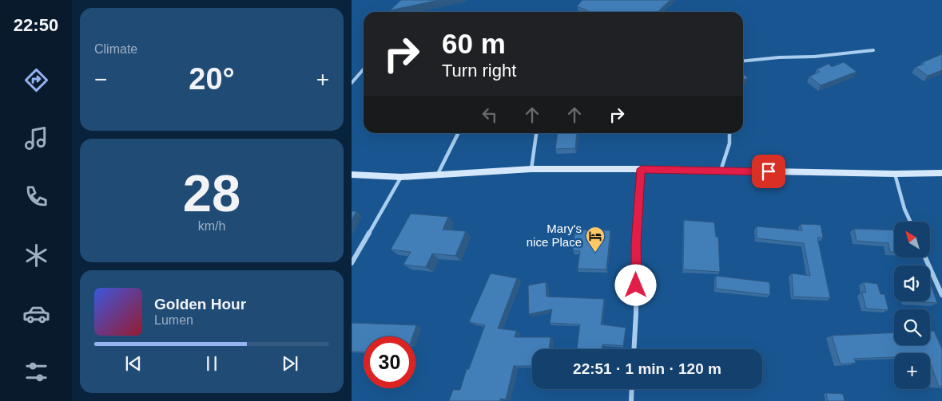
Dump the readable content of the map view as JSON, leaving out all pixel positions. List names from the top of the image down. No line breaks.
{"places":{"hotel":["Mary's nice Place"]},"north":"top left","page":{"tabs":"22:50","tile":["Climate",["28","km/h"]],"turn":["60 m","Turn right"],"heat":["−","20°","+"],"map_buttons":"+","song":["Golden Hour","Lumen"],"limit":"30","trip":"22:51 · 1 min · 120 m"}}
